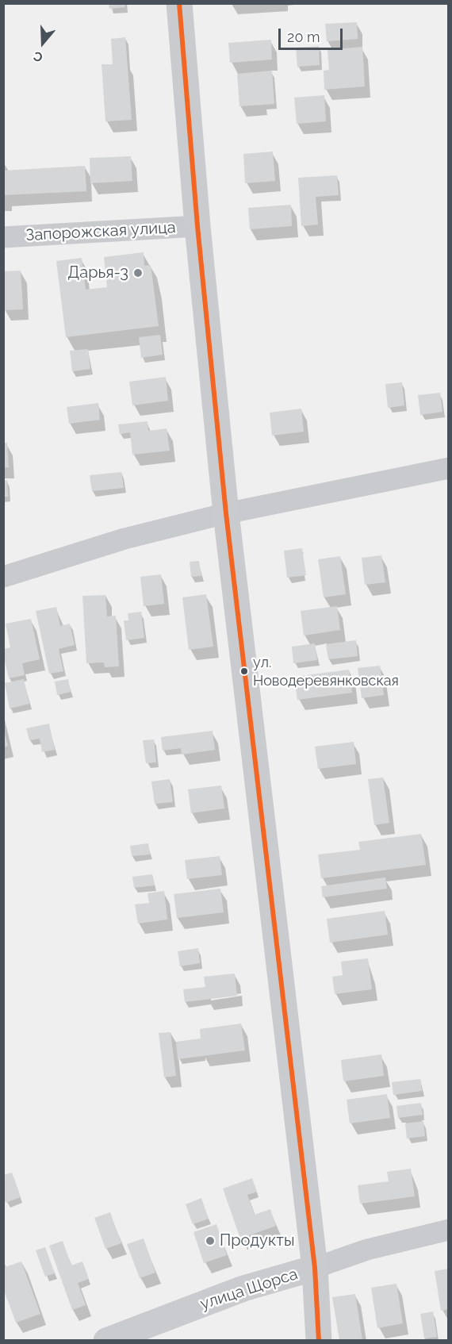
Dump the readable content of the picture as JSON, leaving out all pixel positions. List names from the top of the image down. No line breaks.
{"streets":{"main road":["улица Щорса"],"street":["Запорожская улица"]},"places":["Дарья-3","ул. Новодеревянковская","Продукты"],"scale_bar":"20 m","north":"bottom"}
